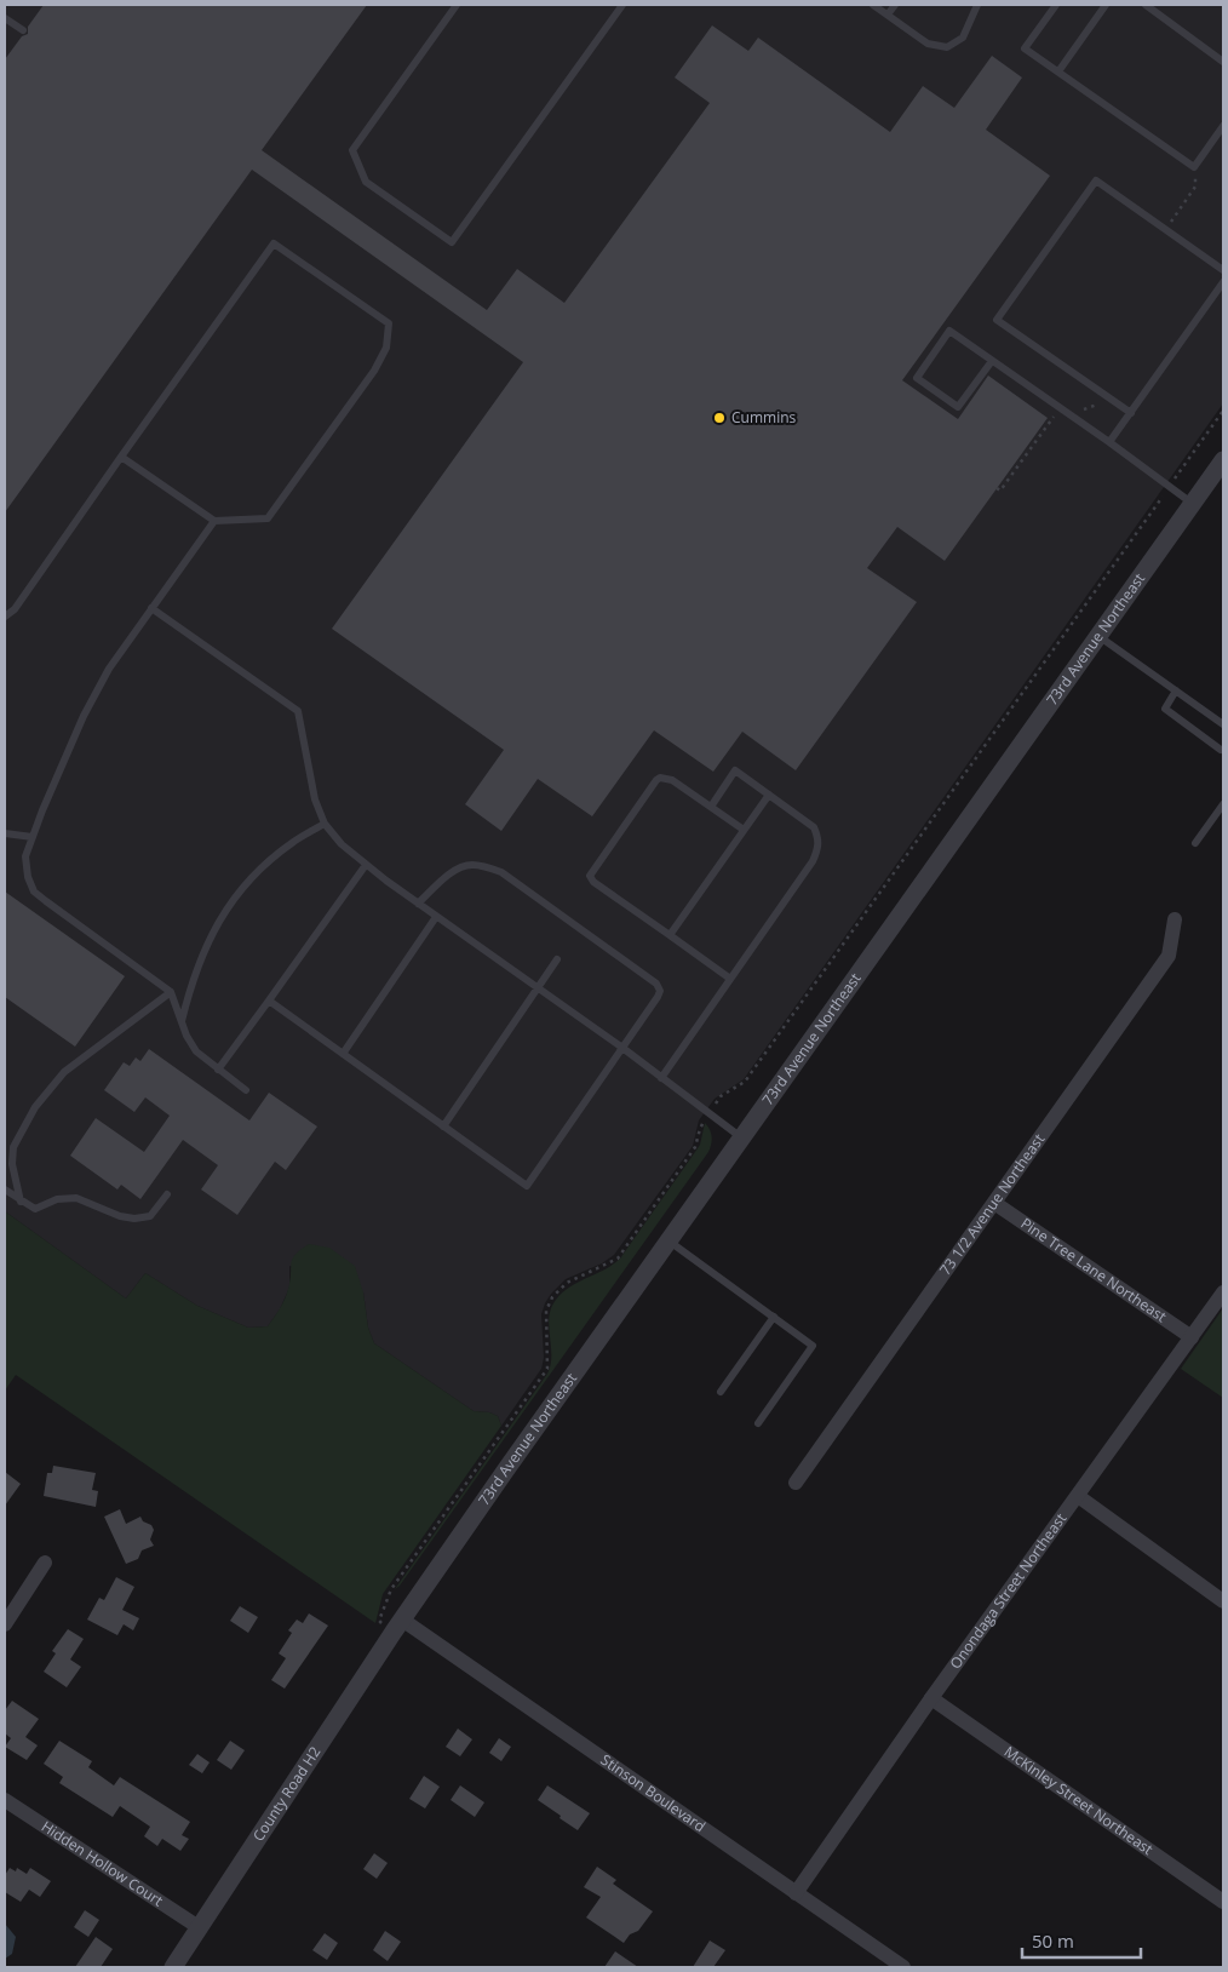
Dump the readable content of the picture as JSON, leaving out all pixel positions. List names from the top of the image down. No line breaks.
{"streets":{"street":["73rd Avenue Northeast","73 1/2 Avenue Northeast","Pine Tree Lane Northeast","Onondaga Street Northeast","County Road H2","Stinson Boulevard","McKinley Street Northeast","Hidden Hollow Court"]},"crossings":[["73rd Avenue Northeast","County Road H2"],["73rd Avenue Northeast","Stinson Boulevard"],["73 1/2 Avenue Northeast","Pine Tree Lane Northeast"],["Pine Tree Lane Northeast","Onondaga Street Northeast"],["Onondaga Street Northeast","Stinson Boulevard"],["Onondaga Street Northeast","McKinley Street Northeast"],["County Road H2","Stinson Boulevard"],["County Road H2","Hidden Hollow Court"]],"places":["Cummins"],"scale_bar":"50 m"}
